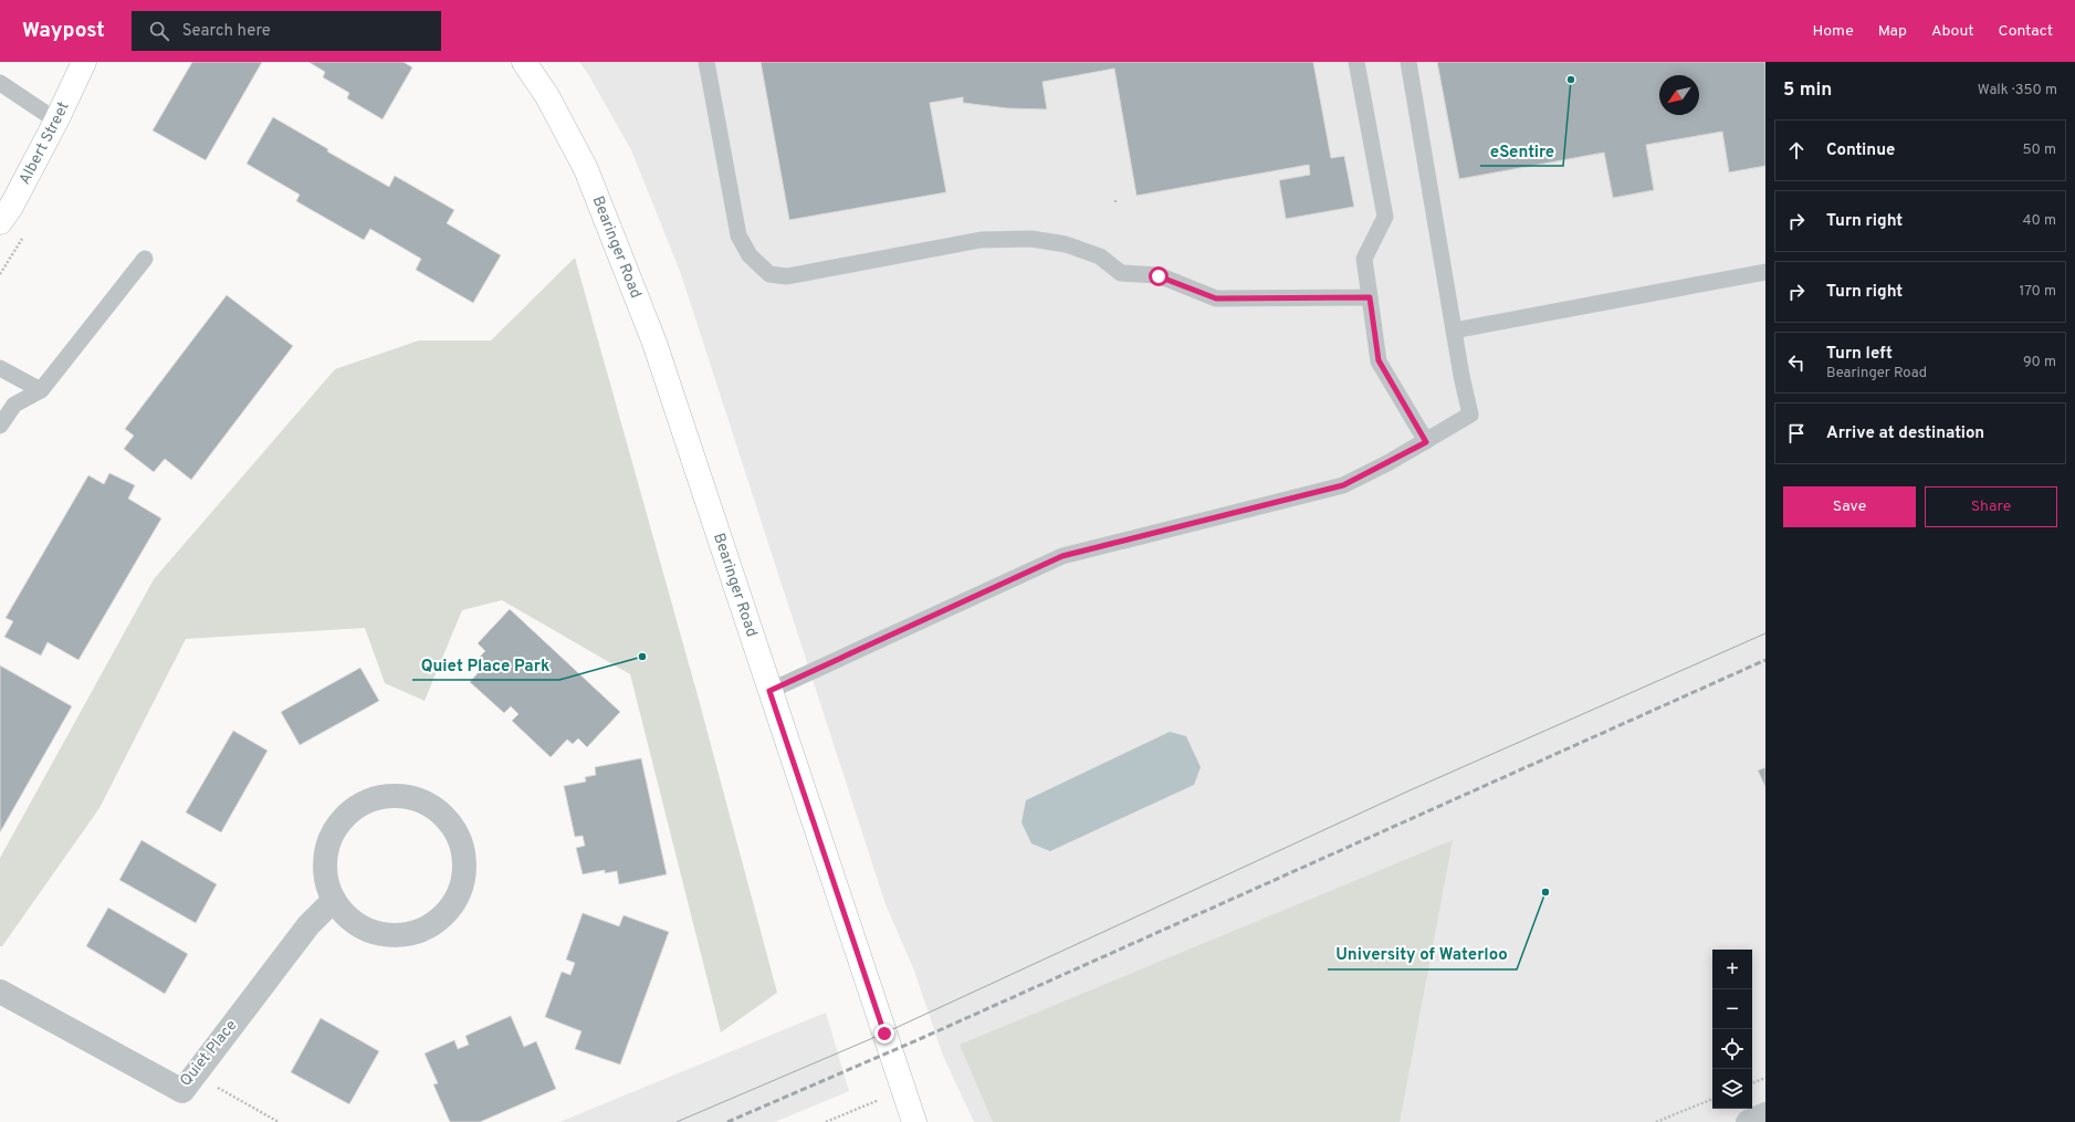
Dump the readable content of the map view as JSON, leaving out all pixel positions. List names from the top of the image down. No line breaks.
{"streets":{"street":["Albert Street","Bearinger Road","Quiet Place"]},"places":["eSentire","Quiet Place Park","University of Waterloo"],"north":"bottom left","page":{"header":"Waypost","search":"Search here","nav":["Home","Map","About","Contact"],"heading":["5 min","Walk · 350 m"],"list":[["Continue","50 m"],["Turn right","40 m"],["Turn right","170 m"],["Turn left","Bearinger Road","90 m"],"Arrive at destination"],"buttons":["Save","Share"],"map_buttons":["+","−"]}}
